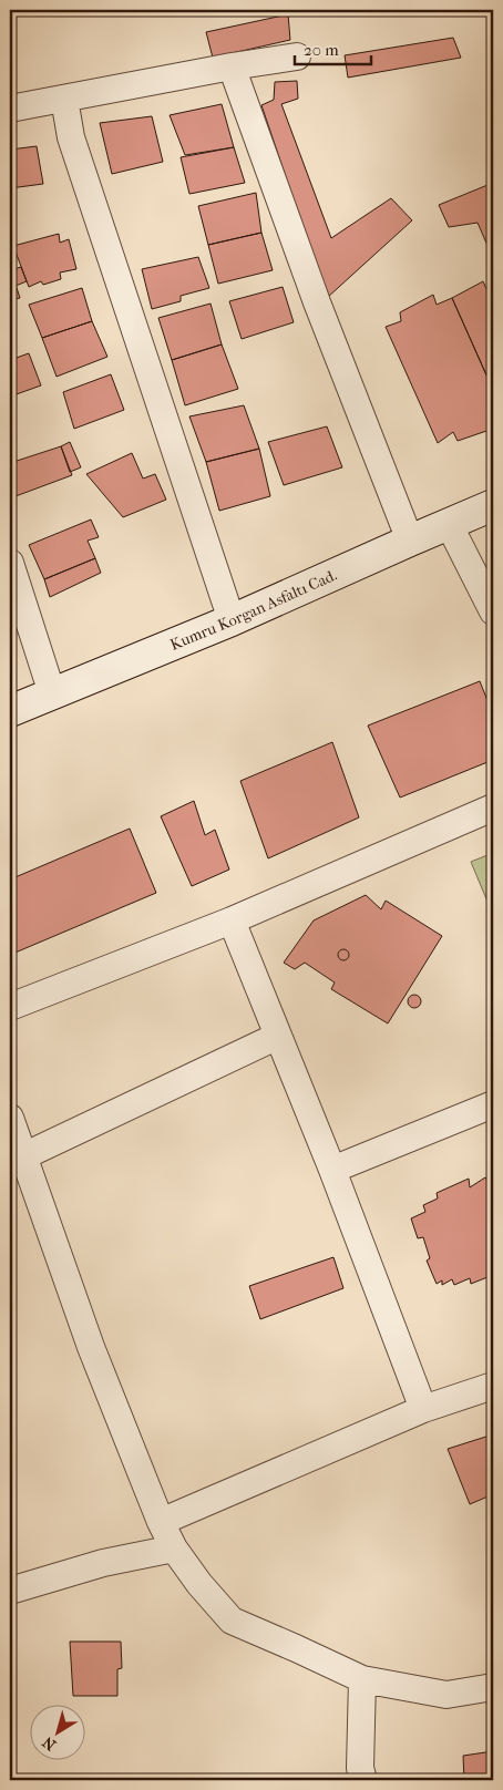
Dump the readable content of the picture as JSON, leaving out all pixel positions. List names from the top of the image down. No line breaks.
{"streets":{"main road":["Kumru Korgan Asfaltı Cad."]},"scale_bar":"20 m","north":"bottom left"}
